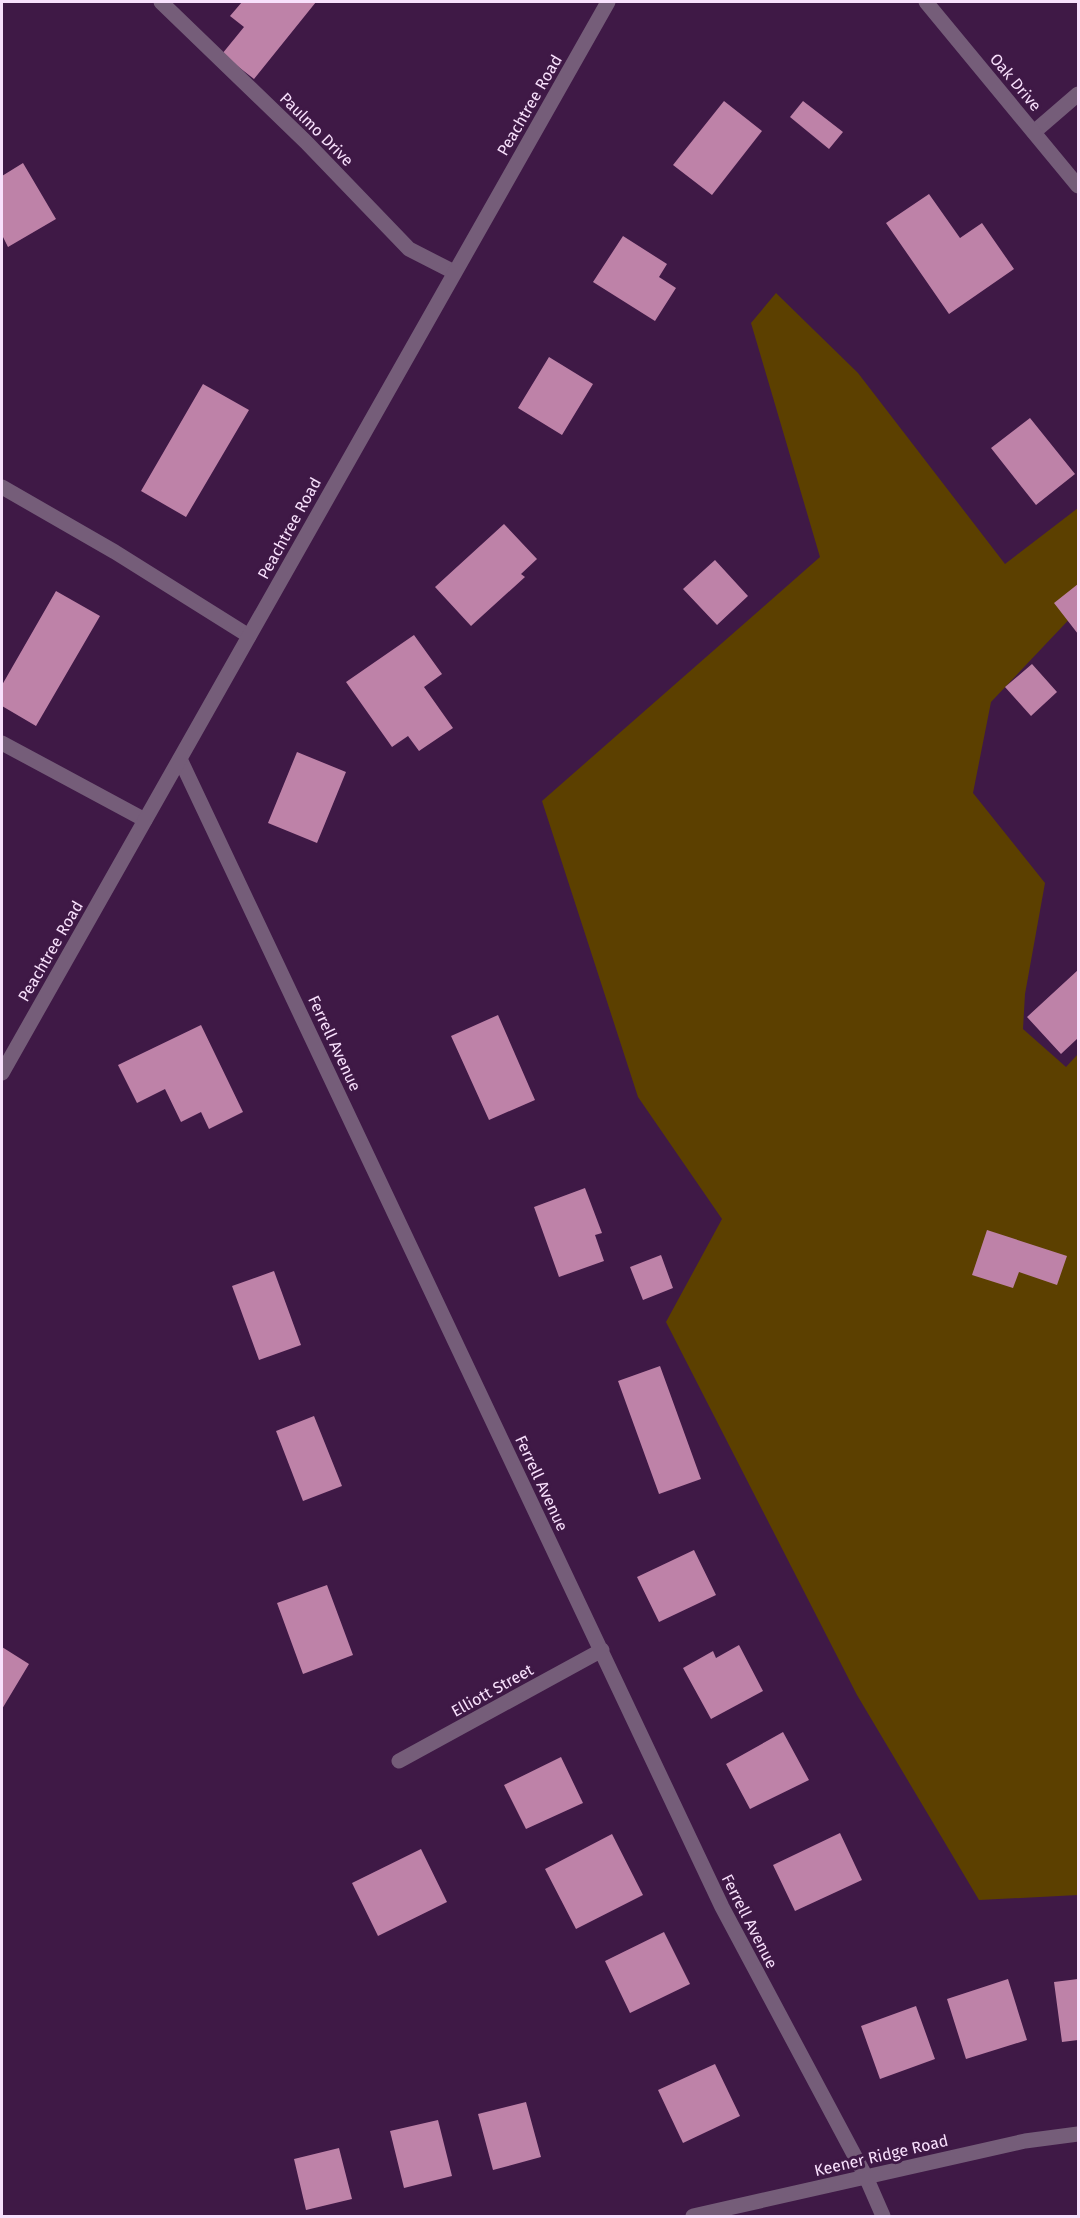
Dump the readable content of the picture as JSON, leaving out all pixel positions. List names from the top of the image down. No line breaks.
{"streets":{"street":["Oak Drive","Peachtree Road","Paulmo Drive","Ferrell Avenue","Elliott Street","Keener Ridge Road"]},"crossings":[["Peachtree Road","Paulmo Drive"],["Peachtree Road","Ferrell Avenue"],["Ferrell Avenue","Elliott Street"],["Ferrell Avenue","Keener Ridge Road"]]}
